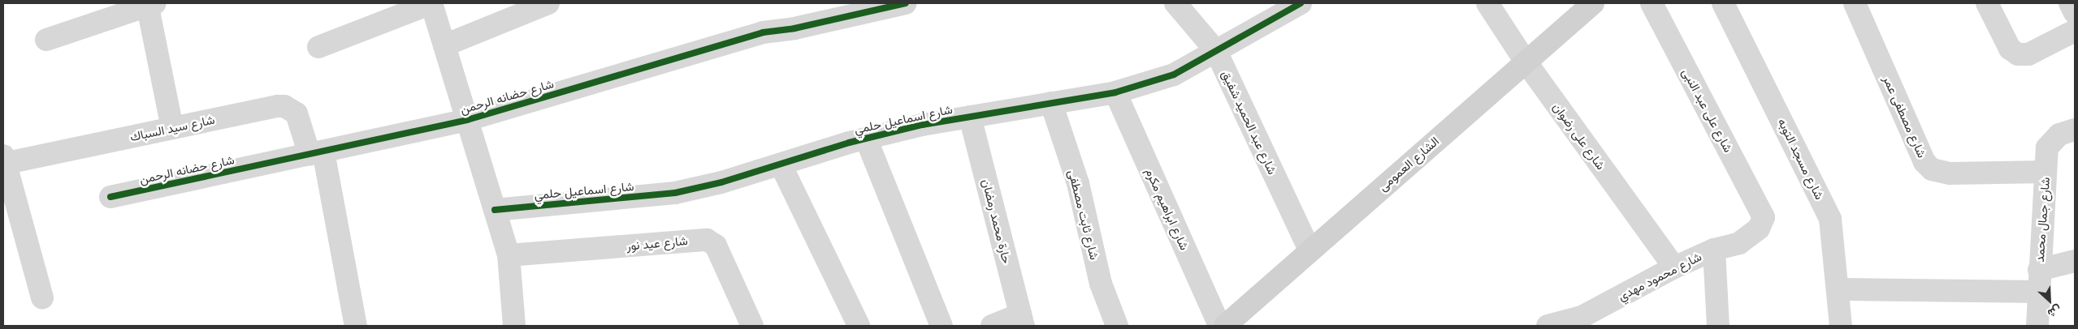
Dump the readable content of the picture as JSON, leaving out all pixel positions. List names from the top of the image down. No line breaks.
{"streets":{"main road":["الشارع العمومى"],"street":["شارع حضانه الرحمن","شارع على عبد النبى","شارع مصطفى عمر","شارع اسماعيل حلمي","شارع عبد الحميد شفيق","شارع سيد السباك","شارع على رضوان","شارع مسجد التوبه","شارع ابراهيم مكرم","شارع ثابت مصطفى","شارع جمال محمد","حارة محمد رمضان","شارع عيد نور","شارع محمود مهدي"]},"crossings":[["شارع حضانه الرحمن","شارع سيد السباك"],["شارع على عبد النبى","شارع محمود مهدي"],["شارع مصطفى عمر","شارع جمال محمد"],["شارع اسماعيل حلمي","شارع عبد الحميد شفيق"],["شارع اسماعيل حلمي","شارع ابراهيم مكرم"],["شارع اسماعيل حلمي","شارع ثابت مصطفى"],["شارع اسماعيل حلمي","حارة محمد رمضان"],["شارع عبد الحميد شفيق","الشارع العمومى"],["شارع على رضوان","الشارع العمومى"],["شارع على رضوان","شارع محمود مهدي"]],"north":"bottom right"}
